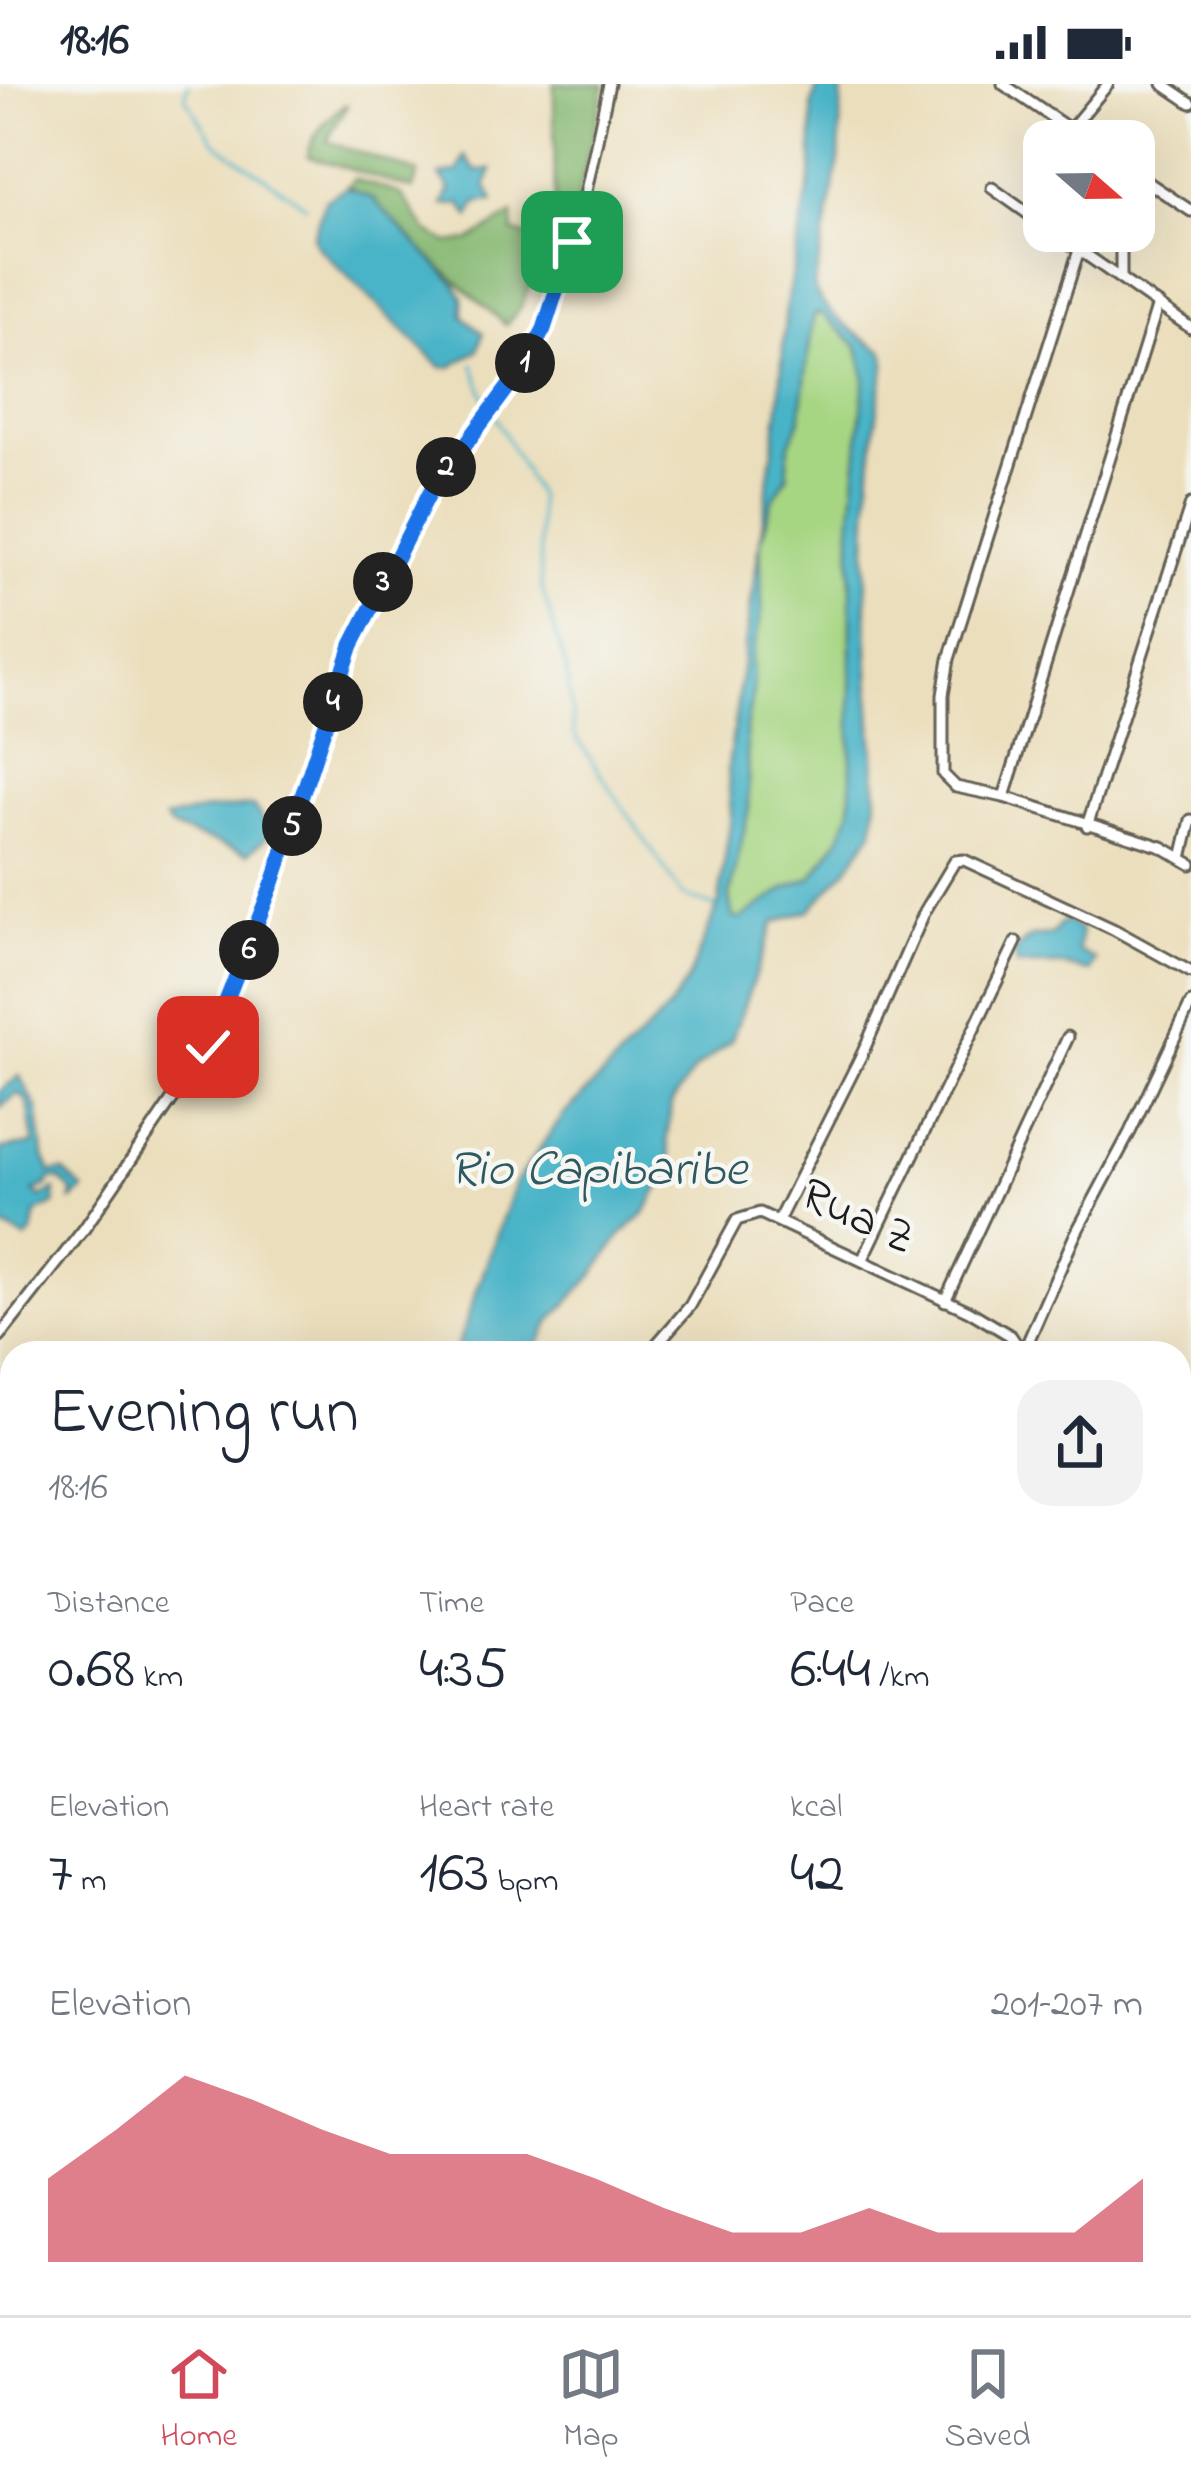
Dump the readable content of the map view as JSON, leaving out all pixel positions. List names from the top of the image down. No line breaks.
{"streets":{"street":["Rua Z"]},"water":["Rio Capibaribe"],"north":"right","page":{"status":"18:16","pins":["1","2","3","4","5","6"],"heading":["Evening run","18:16"],"stats":[["Distance","0.68 km"],["Time","4:35"],["Pace","6:44 /km"],["Elevation","7 m"],["Heart rate","163 bpm"],["kcal","42"]],"chart":["Elevation","201–207 m"],"tabs":["Home","Map","Saved"]}}
